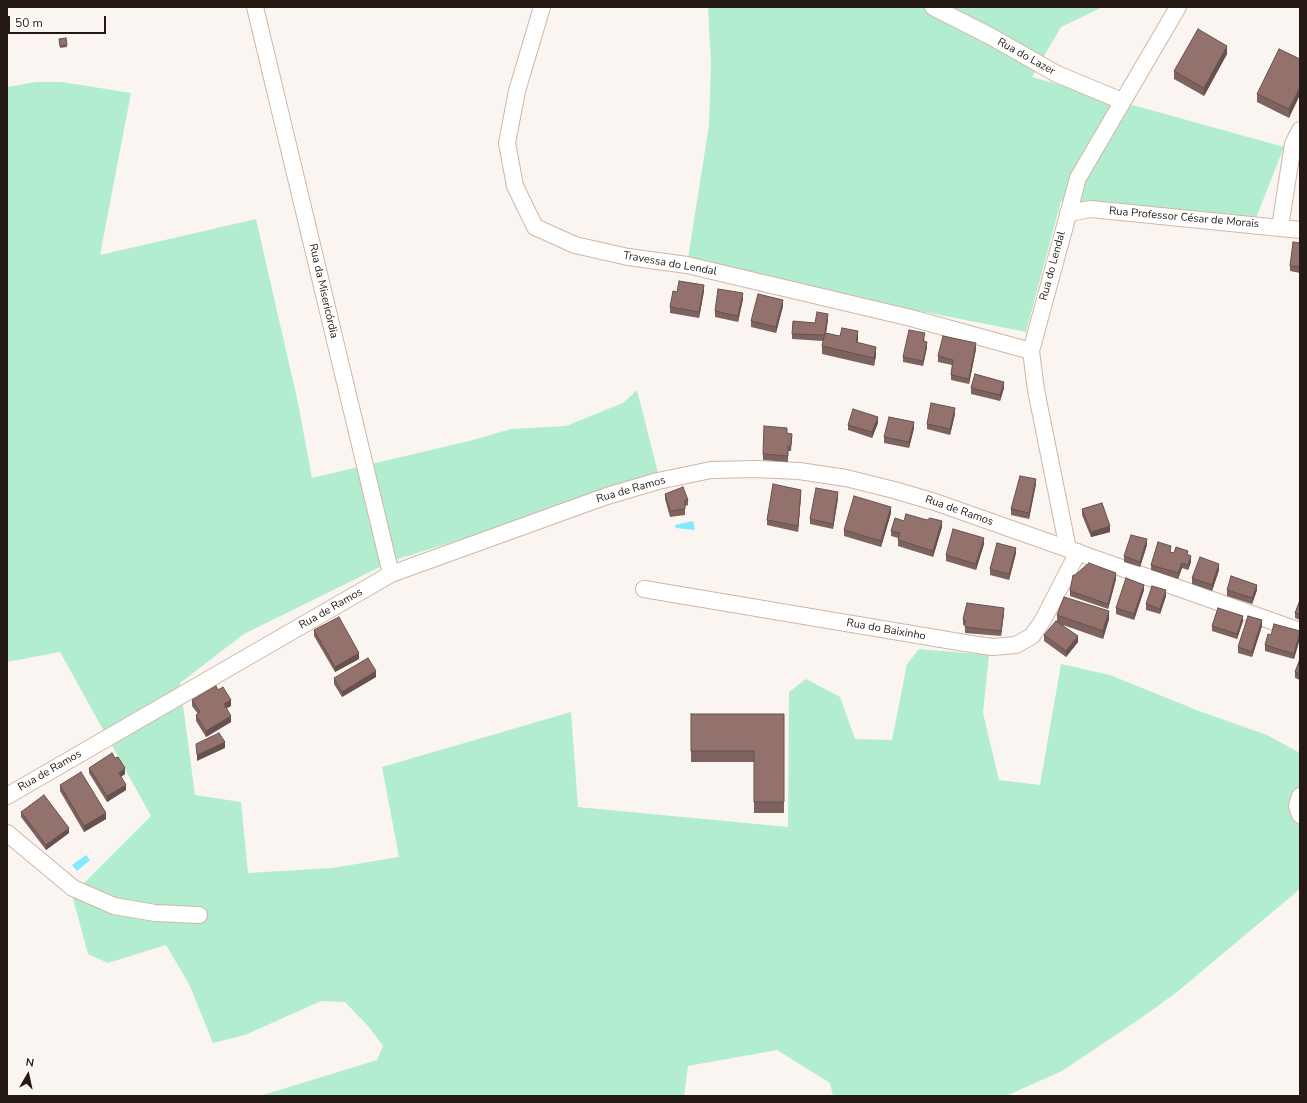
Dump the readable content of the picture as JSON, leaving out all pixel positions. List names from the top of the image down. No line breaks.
{"streets":{"street":["Rua do Lazer","Rua Professor César de Morais","Travessa do Lendal","Rua do Lendal","Rua da Misericórdia","Rua de Ramos","Rua do Baixinho"]},"crossings":[["Rua do Lazer","Rua do Lendal"],["Rua Professor César de Morais","Rua do Lendal"],["Travessa do Lendal","Rua do Lendal"],["Rua do Lendal","Rua de Ramos"],["Rua do Lendal","Rua do Baixinho"],["Rua da Misericórdia","Rua de Ramos"],["Rua de Ramos","Rua do Baixinho"]],"scale_bar":"50 m","north":"top"}
